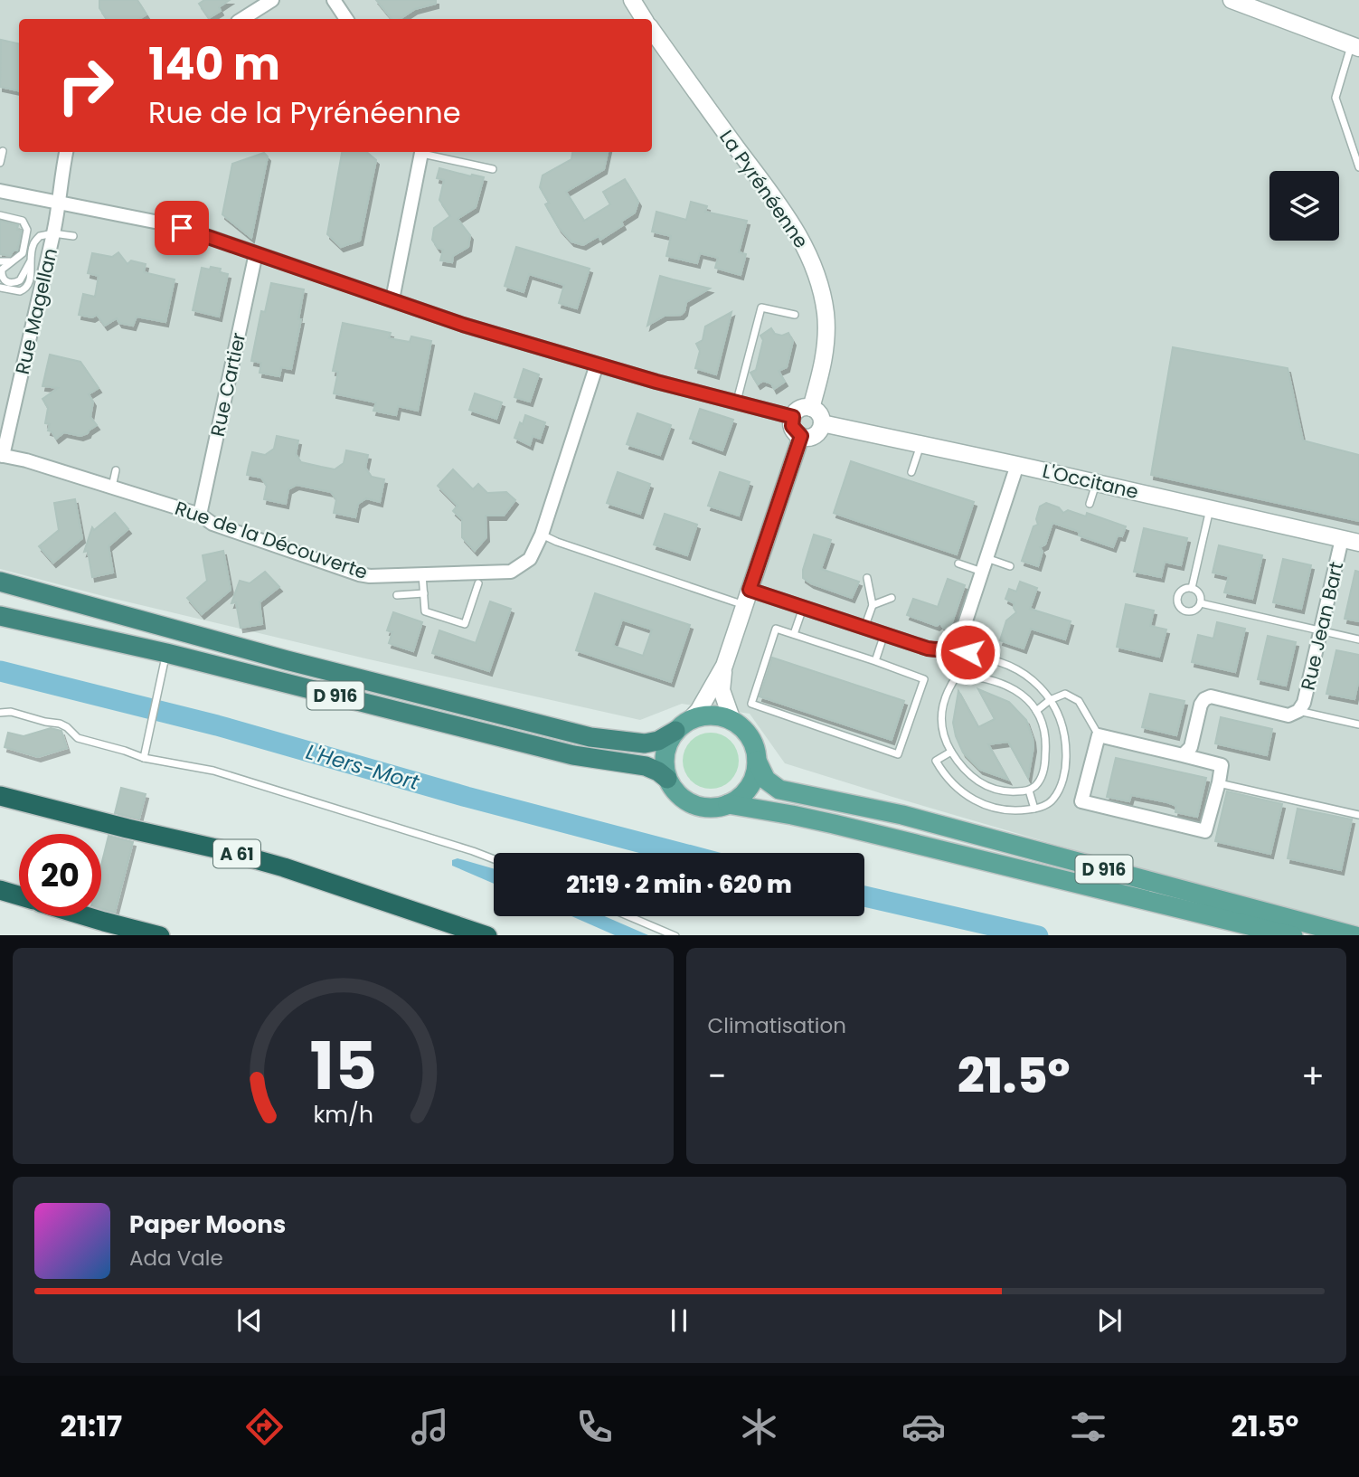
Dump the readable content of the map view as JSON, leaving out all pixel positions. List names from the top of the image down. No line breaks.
{"streets":{"highway":["D 916","A 61"],"street":["La Pyrénéenne","Rue Magellan","Rue Cartier","L'Occitane","Rue de la Découverte","Rue Jean Bart"]},"crossings":[["La Pyrénéenne","L'Occitane"],["Rue Magellan","Rue de la Découverte"],["Rue Cartier","Rue de la Découverte"],["L'Occitane","Rue Jean Bart"]],"water":["L'Hers-Mort"],"page":{"turn":["140 m","Rue de la Pyrénéenne"],"limit":"20","trip":"21:19 · 2 min · 620 m","tile":"Climatisation","heat":["−","21.5°","+"],"song":["Paper Moons","Ada Vale"],"tabs":["21:17","21.5°"],"gauge":["15","km/h"]}}
